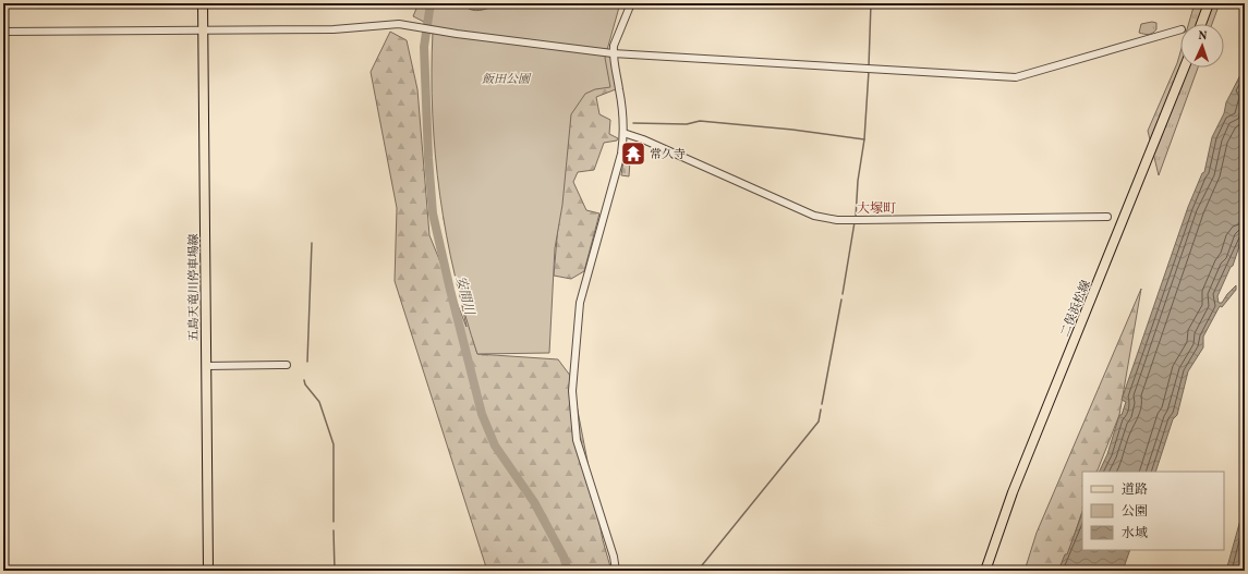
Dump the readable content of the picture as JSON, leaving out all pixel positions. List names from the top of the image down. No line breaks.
{"streets":{"main road":["五島天竜川停車場線","二俣浜松線"]},"districts":["大塚町"],"water":["安間川"],"parks":["飯田公園"],"places":{"temple":["常久寺"]},"legend":["道路","公園","水域"],"north":"top"}
